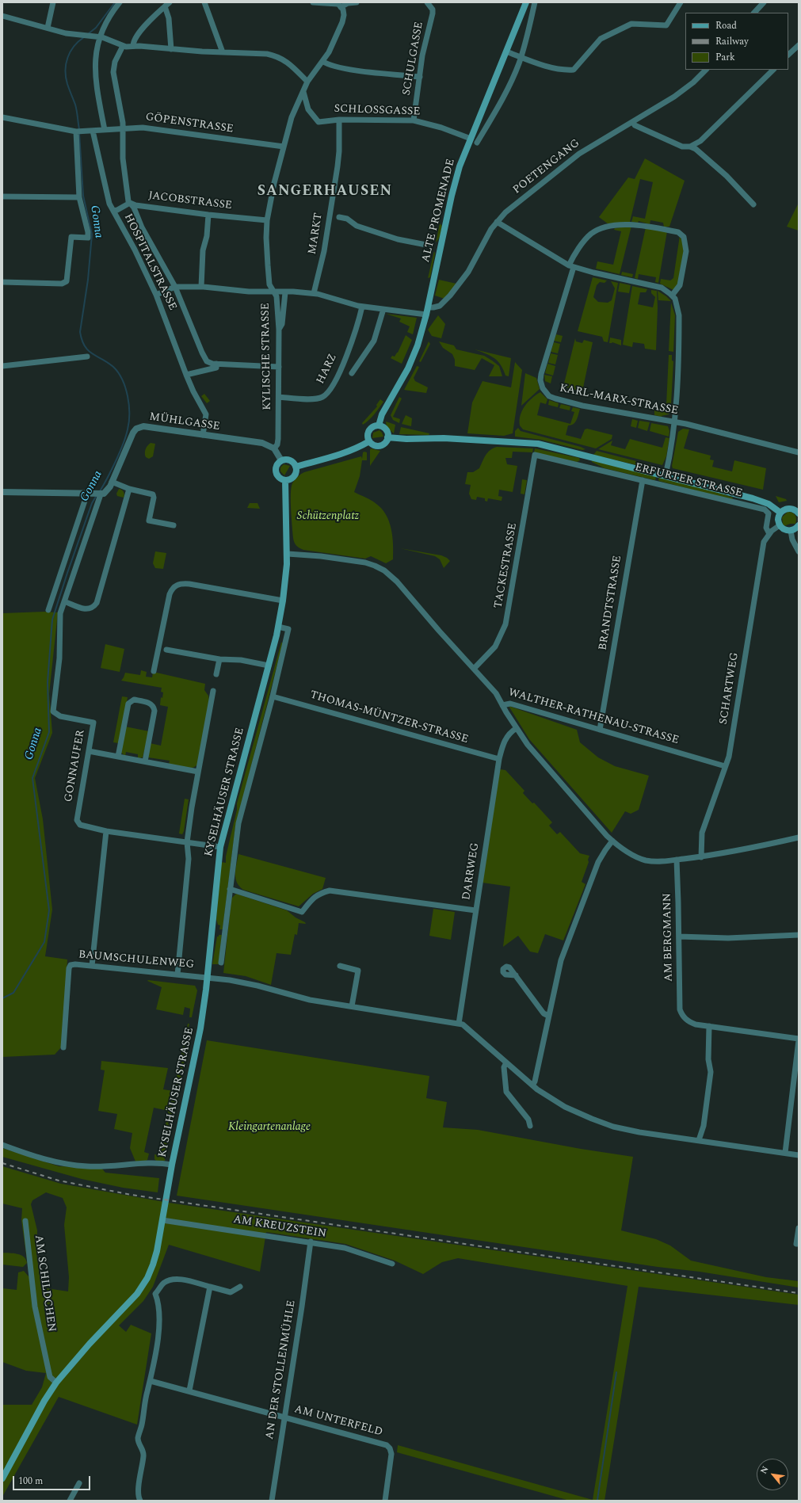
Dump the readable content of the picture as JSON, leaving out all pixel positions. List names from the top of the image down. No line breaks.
{"streets":{"main road":["ALTE PROMENADE","ERFURTER STRASSE","KYSELHÄUSER STRASSE"],"street":["SCHULGASSE","SCHLOSSGASSE","GÖPENSTRASSE","POETENGANG","JACOBSTRASSE","MARKT","HOSPITALSTRASSE","KYLISCHE STRASSE","HARZ","KARL-MARX-STRASSE","MÜHLGASSE","TACKESTRASSE","BRANDTSTRASSE","SCHARTWEG","WALTHER-RATHENAU-STRASSE","THOMAS-MÜNTZER-STRASSE","GONNAUFER","DARRWEG","AM BERGMANN","BAUMSCHULENWEG","AM KREUZSTEIN","AM SCHILDCHEN","AN DER STOLLENMÜHLE","AM UNTERFELD"]},"crossings":[["SCHULGASSE","SCHLOSSGASSE"],["SCHLOSSGASSE","ALTE PROMENADE"],["SCHLOSSGASSE","MARKT"],["SCHLOSSGASSE","KYLISCHE STRASSE"],["GÖPENSTRASSE","HOSPITALSTRASSE"],["GÖPENSTRASSE","KYLISCHE STRASSE"],["POETENGANG","ALTE PROMENADE"],["JACOBSTRASSE","KYLISCHE STRASSE"],["ALTE PROMENADE","ERFURTER STRASSE"],["HOSPITALSTRASSE","MÜHLGASSE"],["KYLISCHE STRASSE","HARZ"],["KYLISCHE STRASSE","MÜHLGASSE"],["ERFURTER STRASSE","TACKESTRASSE"],["ERFURTER STRASSE","BRANDTSTRASSE"],["ERFURTER STRASSE","SCHARTWEG"],["TACKESTRASSE","WALTHER-RATHENAU-STRASSE"],["BRANDTSTRASSE","WALTHER-RATHENAU-STRASSE"],["SCHARTWEG","WALTHER-RATHENAU-STRASSE"],["WALTHER-RATHENAU-STRASSE","KYSELHÄUSER STRASSE"],["THOMAS-MÜNTZER-STRASSE","KYSELHÄUSER STRASSE"],["THOMAS-MÜNTZER-STRASSE","DARRWEG"],["GONNAUFER","KYSELHÄUSER STRASSE"],["KYSELHÄUSER STRASSE","BAUMSCHULENWEG"],["KYSELHÄUSER STRASSE","AM KREUZSTEIN"],["KYSELHÄUSER STRASSE","AM SCHILDCHEN"],["DARRWEG","BAUMSCHULENWEG"],["AM KREUZSTEIN","AN DER STOLLENMÜHLE"],["AN DER STOLLENMÜHLE","AM UNTERFELD"]],"districts":["SANGERHAUSEN"],"water":["Gonna"],"parks":["Schützenplatz","Kleingartenanlage"],"legend":["Road","Railway","Park"],"scale_bar":"100 m","north":"top left"}
